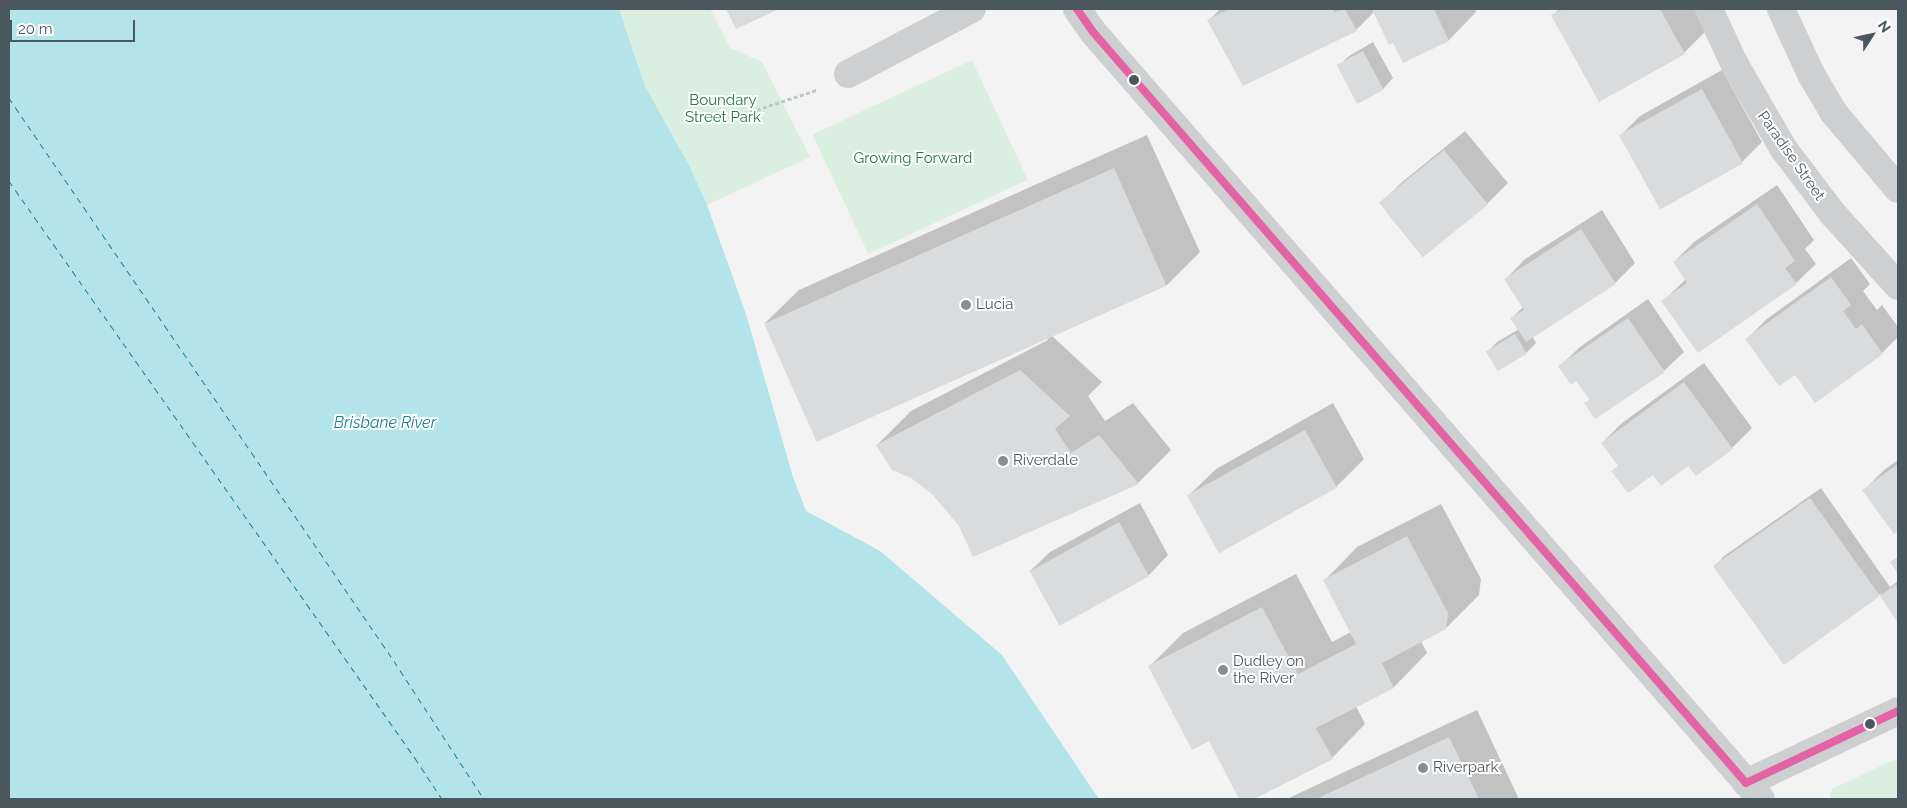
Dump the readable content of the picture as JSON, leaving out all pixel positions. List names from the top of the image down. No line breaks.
{"streets":{"street":["Paradise Street"]},"water":["Brisbane River"],"parks":["Boundary Street Park","Growing Forward"],"places":["Lucia","Riverdale","Dudley on the River","Riverpark"],"scale_bar":"20 m","north":"top right"}
